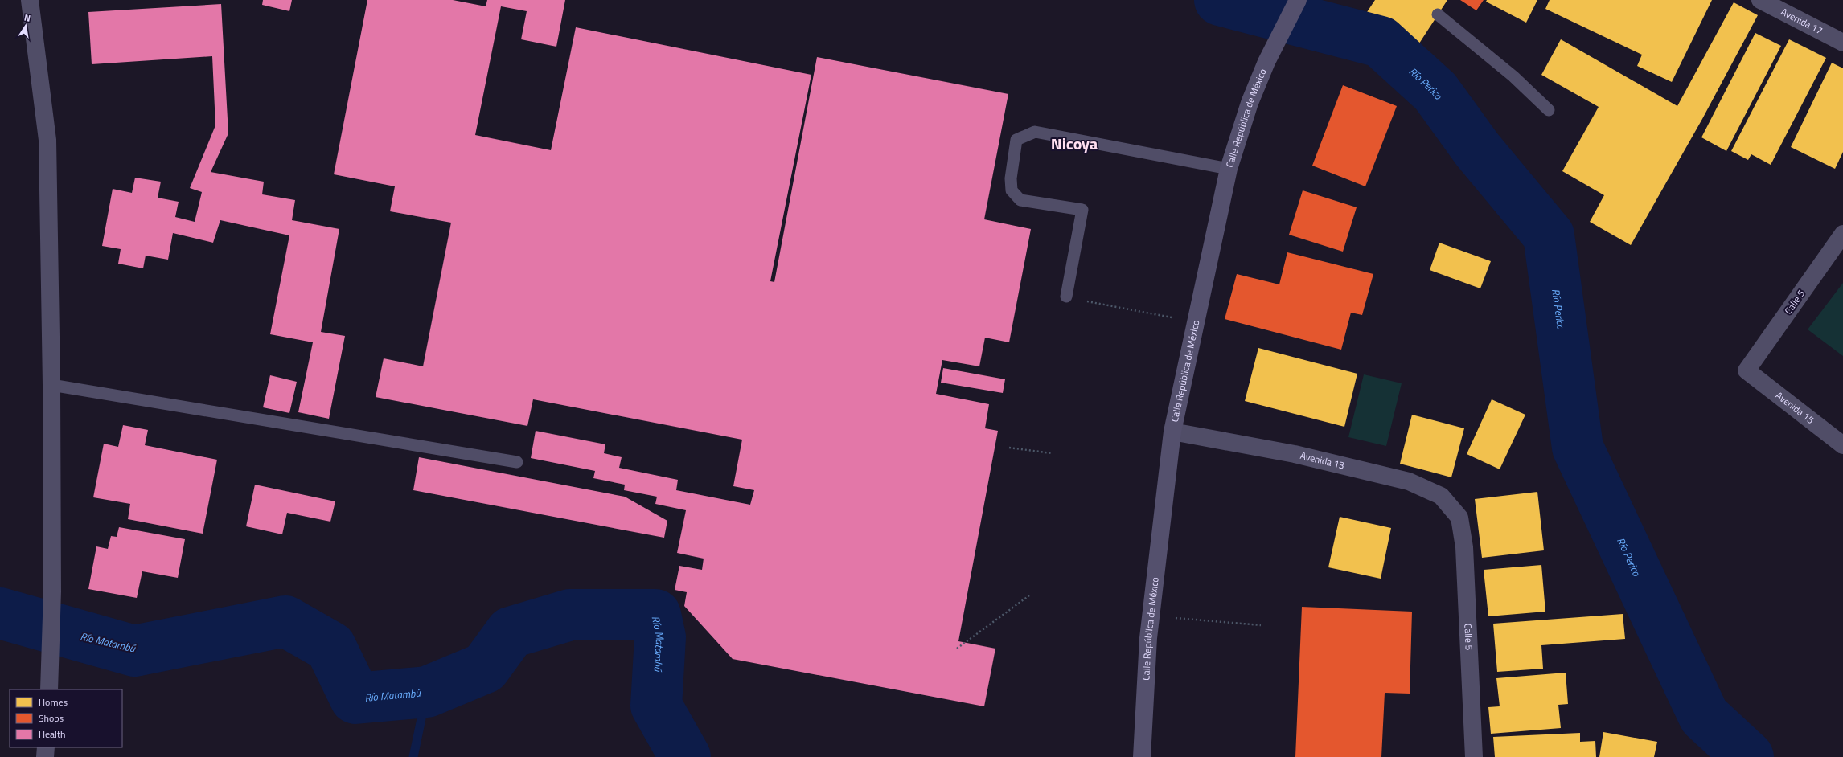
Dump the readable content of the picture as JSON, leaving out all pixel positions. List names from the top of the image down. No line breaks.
{"streets":{"main road":["Calle República de México"],"street":["Avenida 17","Calle 5","Avenida 15","Avenida 13"]},"crossings":[["Calle República de México","Avenida 13"],["Calle 5","Avenida 15"],["Calle 5","Avenida 13"]],"districts":["Nicoya"],"water":["Río Perico","Río Matambú"],"legend":["Homes","Shops","Health"],"north":"top"}
